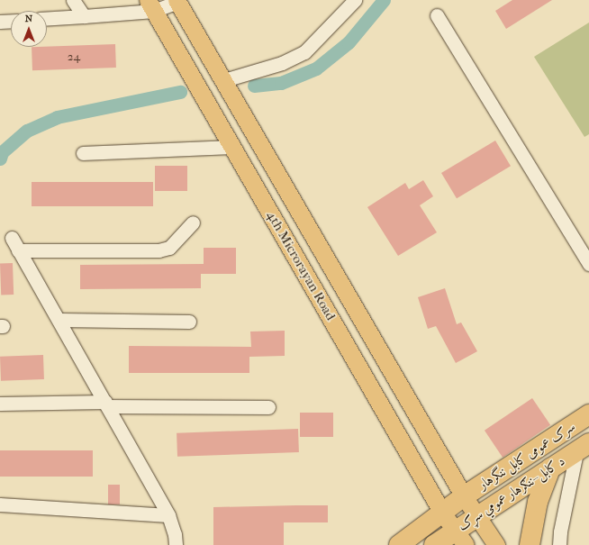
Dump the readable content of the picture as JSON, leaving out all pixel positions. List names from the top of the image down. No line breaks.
{"streets":{"highway":["سرک عمومی کابل ننگرهار","د کابل–ننګرهار عمومي سړک"],"main road":["4th Microrayan Road"]},"crossings":[["4th Microrayan Road","سرک عمومی کابل ننگرهار"],["4th Microrayan Road","د کابل–ننګرهار عمومي سړک"],["سرک عمومی کابل ننگرهار","د کابل–ننګرهار عمومي سړک"]],"house_numbers":["24"],"north":"top"}
